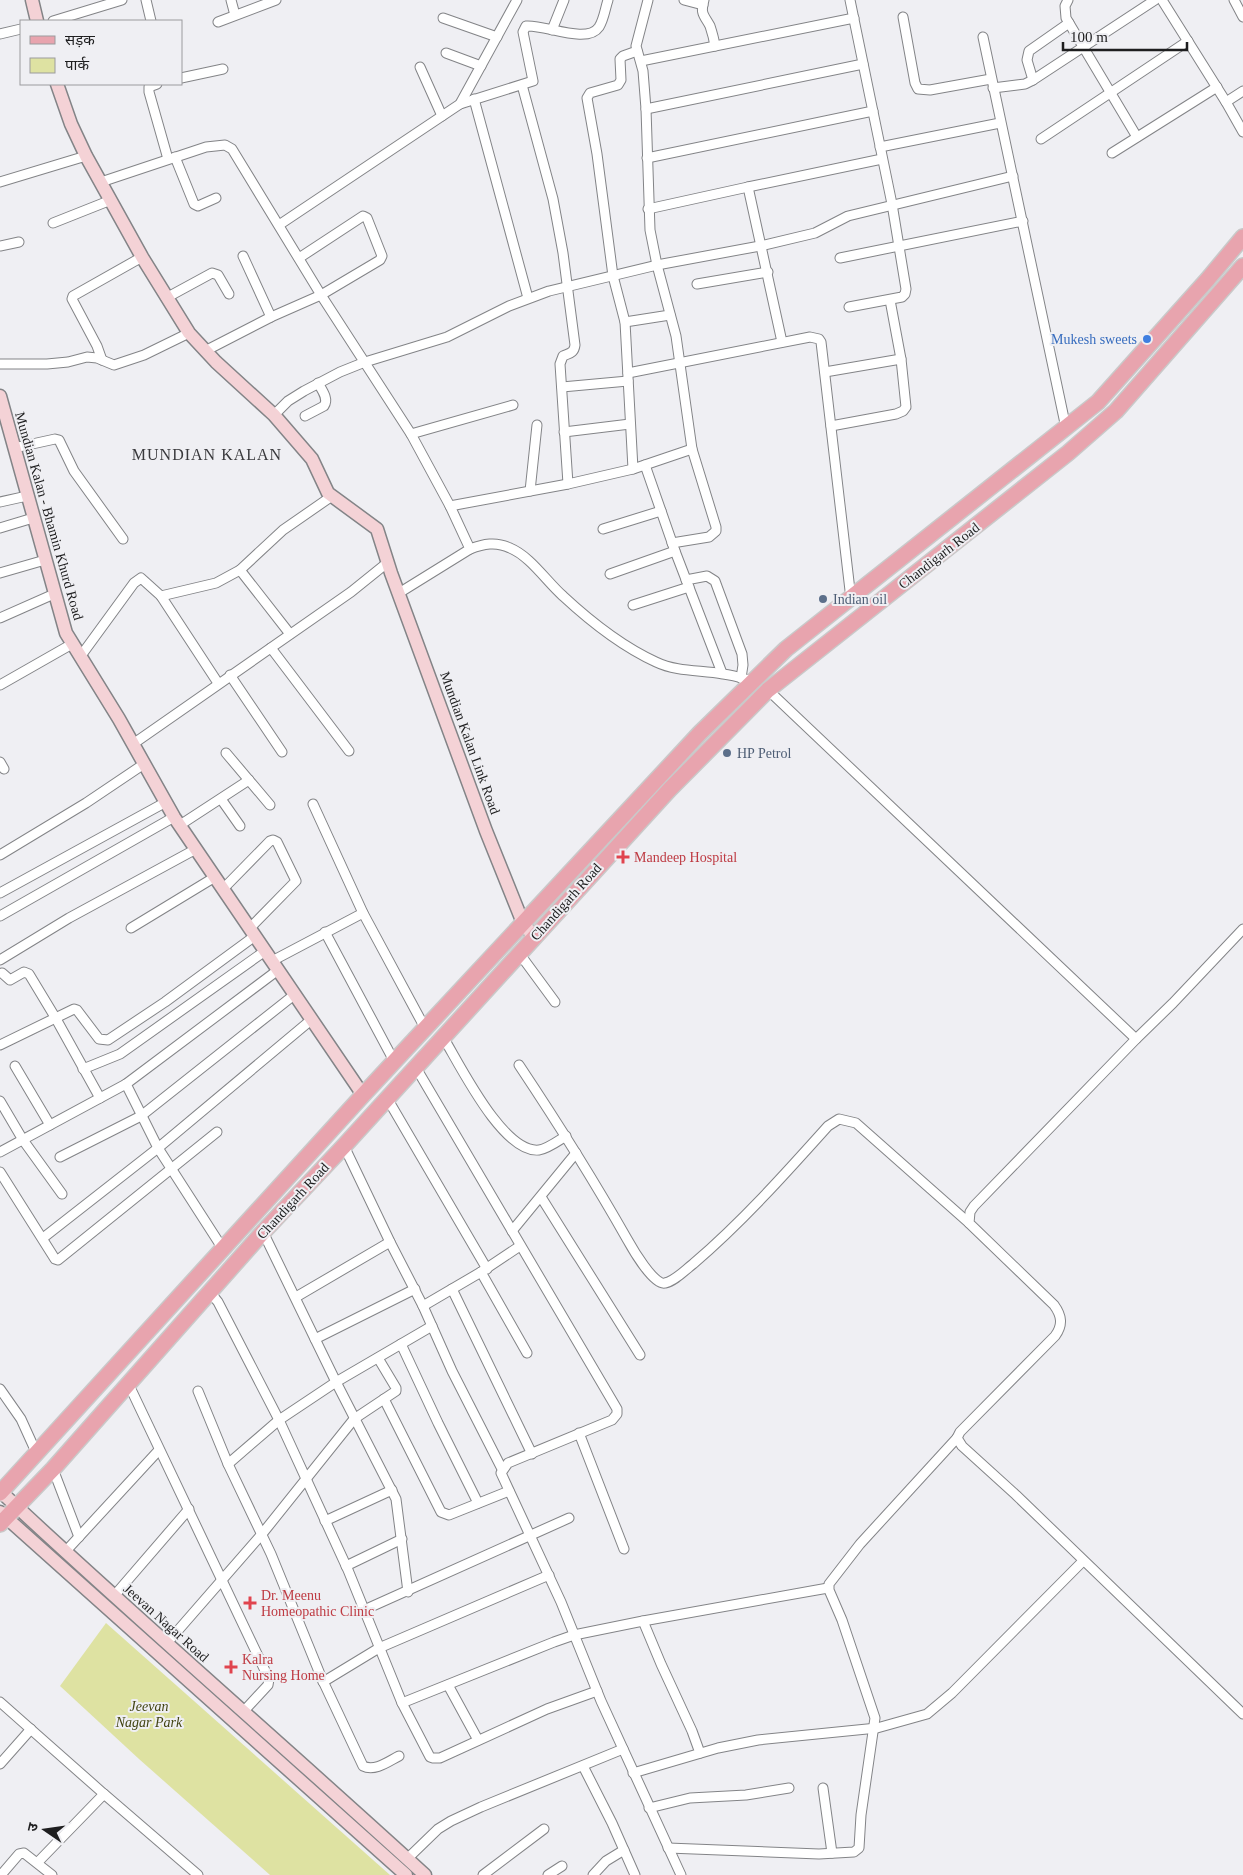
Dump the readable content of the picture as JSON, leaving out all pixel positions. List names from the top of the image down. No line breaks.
{"streets":{"main road":["Chandigarh Road"],"street":["Mundian Kalan - Bhamin Khurd Road","Mundian Kalan Link Road","Jeevan Nagar Road"]},"crossings":[["Mundian Kalan - Bhamin Khurd Road","Chandigarh Road"],["Chandigarh Road","Mundian Kalan Link Road"],["Chandigarh Road","Jeevan Nagar Road"]],"districts":["MUNDIAN KALAN"],"parks":["Jeevan Nagar Park"],"places":{"other":["Mukesh sweets","Indian oil","HP Petrol"],"health":["Mandeep Hospital","Dr. Meenu Homeopathic Clinic","Kalra Nursing Home"]},"legend":["सड़क","पार्क"],"scale_bar":"100 m","north":"left"}
